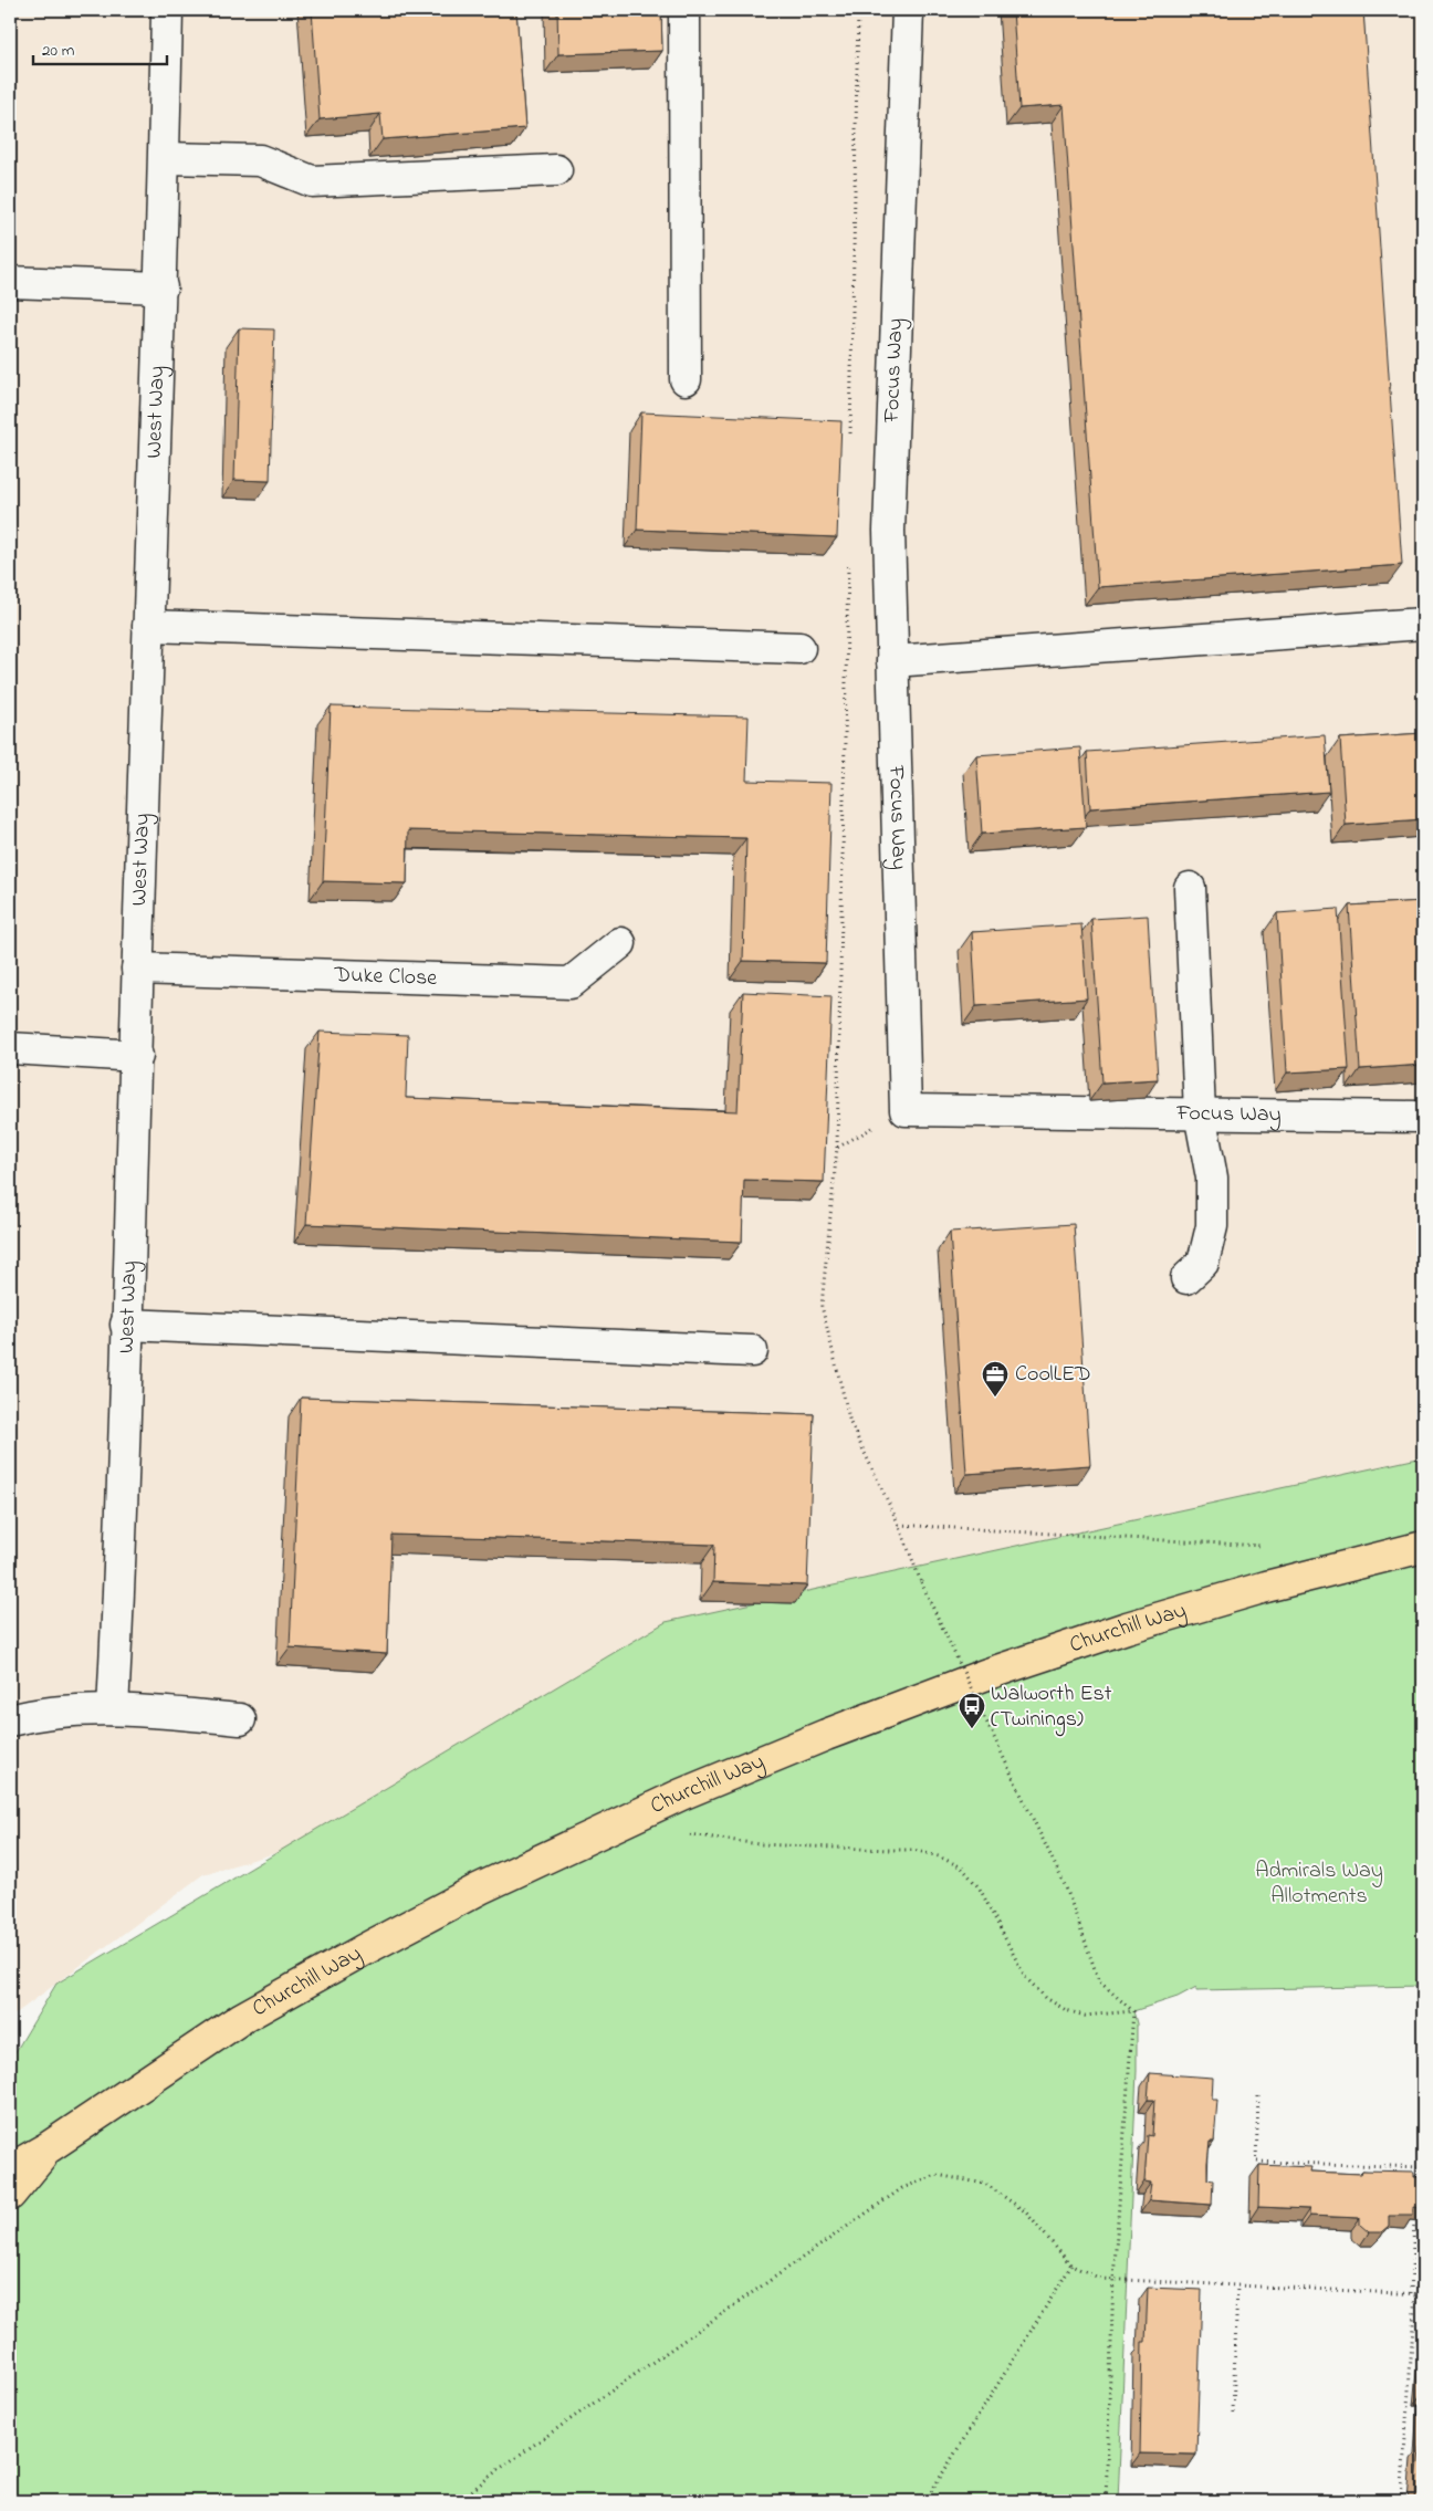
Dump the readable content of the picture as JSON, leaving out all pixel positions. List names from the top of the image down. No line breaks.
{"streets":{"main road":["Churchill Way"],"street":["Focus Way","West Way","Duke Close"]},"crossings":[["West Way","Duke Close"]],"parks":["Admirals Way Allotments"],"places":{"office":["CoolLED"],"bus stop":["Walworth Est (Twinings)"]},"scale_bar":"20 m"}
